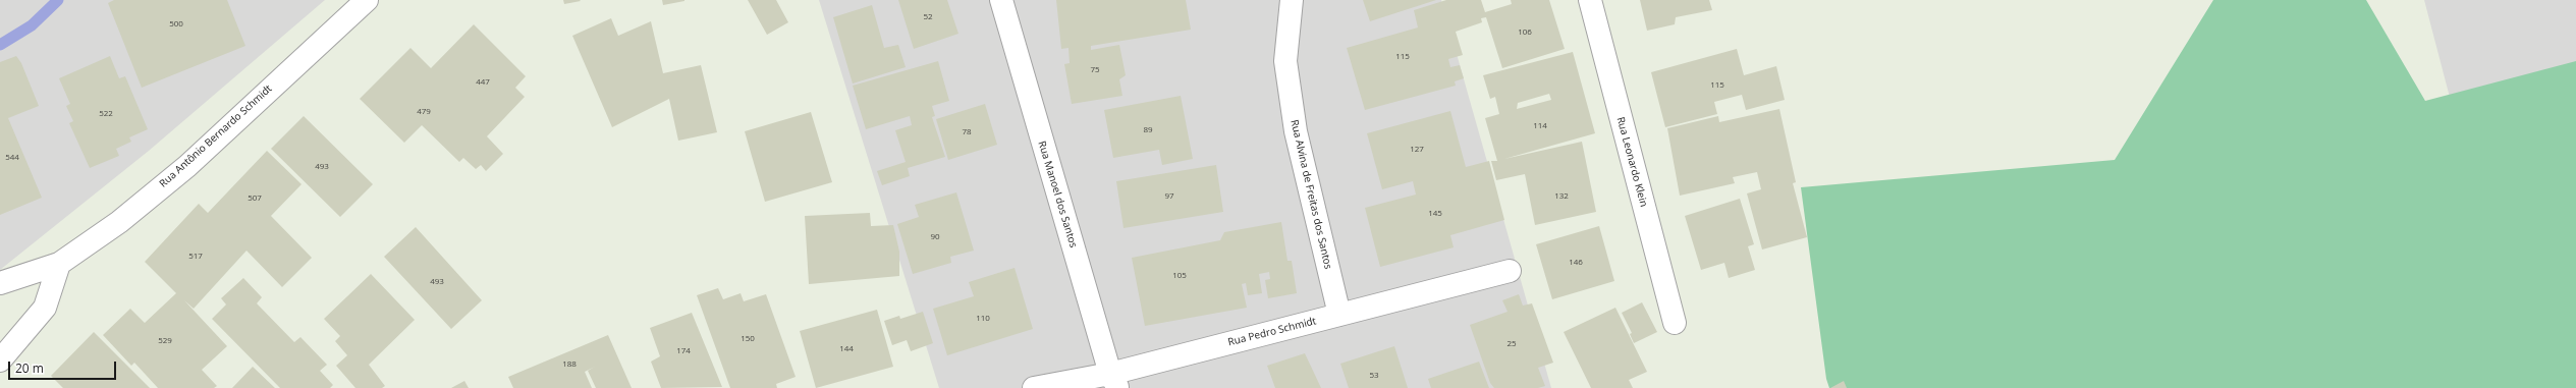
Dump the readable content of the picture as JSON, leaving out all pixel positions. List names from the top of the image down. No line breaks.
{"streets":{"street":["Rua Antônio Bernardo Schmidt","Rua Leonardo Klein","Rua Manoel dos Santos","Rua Alvina de Freitas dos Santos","Rua Pedro Schmidt"]},"crossings":[["Rua Manoel dos Santos","Rua Pedro Schmidt"],["Rua Alvina de Freitas dos Santos","Rua Pedro Schmidt"]],"house_numbers":["52","500","106","115","75","447","115","479","522","114","89","78","127","544","493","97","132","507","145","90","517","146","105","493","110","150","529","25","144","174","188","53"],"scale_bar":"20 m"}
